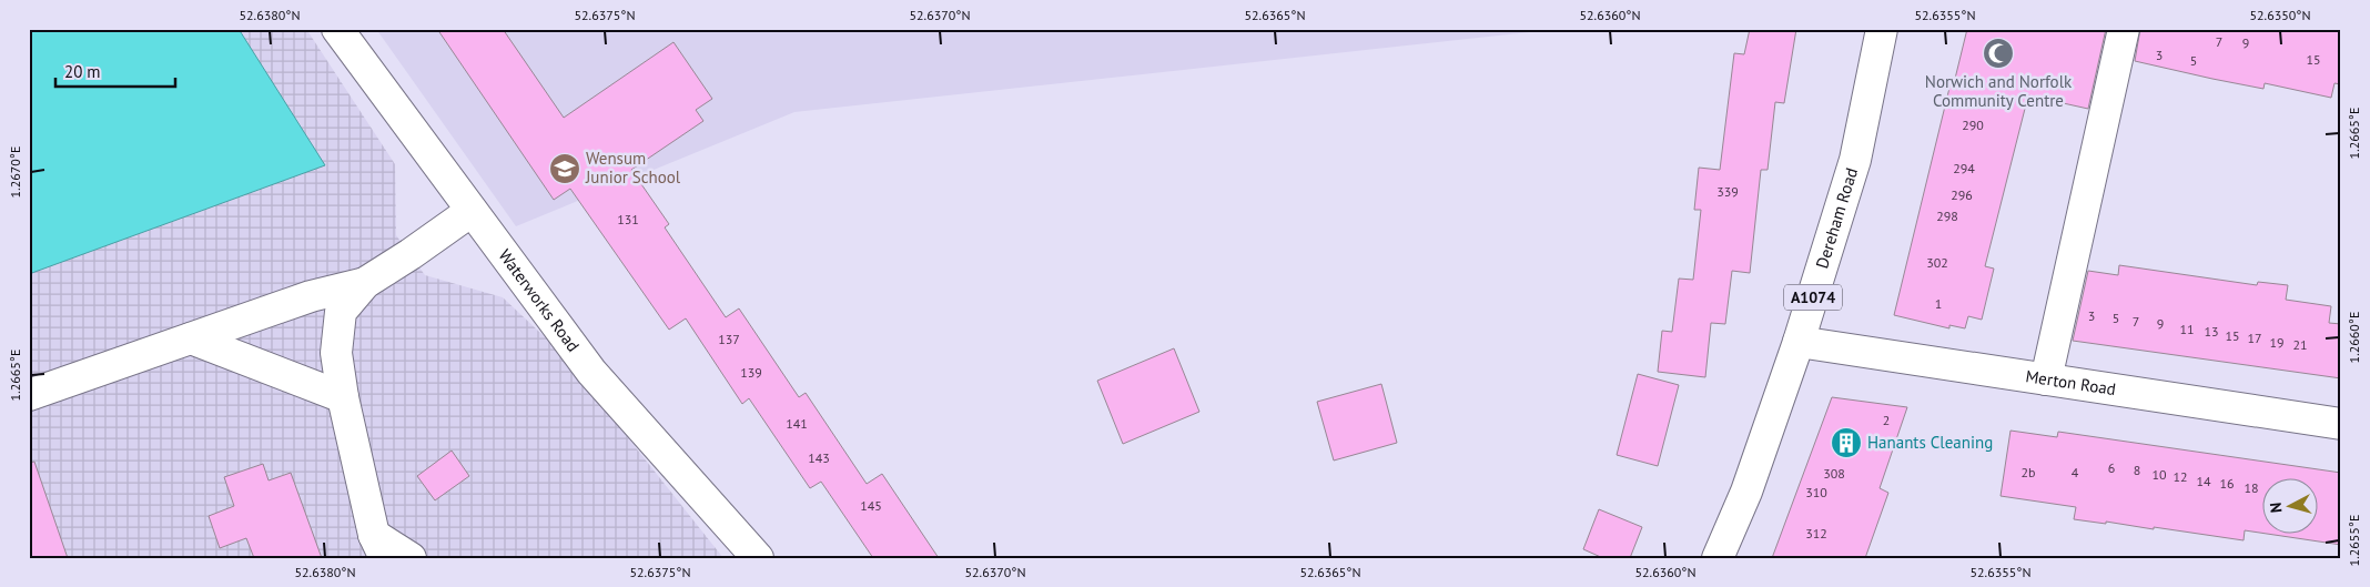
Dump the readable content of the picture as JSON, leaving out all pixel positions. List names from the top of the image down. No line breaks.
{"streets":{"street":["Dereham Road","A1074","Waterworks Road","Merton Road"]},"crossings":[["Dereham Road","Merton Road"]],"places":{"mosque":["Norwich and Norfolk Community Centre"],"school or university":["Wensum Junior School"],"building":["Hanants Cleaning"]},"house_numbers":["7","9","3","15","5","290","294","339","296","298","131","302","1","3","5","7","9","11","13","15","17","137","19","21","139","2","141","143","6","8","2b","4","308","10","12","14","16","18","310","145","312"],"scale_bar":"20 m","north":"left","coordinates":["52.6380°N","52.6375°N","52.6370°N","52.6365°N","52.6360°N","52.6355°N","52.6350°N","1.2665°E","1.2670°E","1.2660°E","1.2655°E"]}
